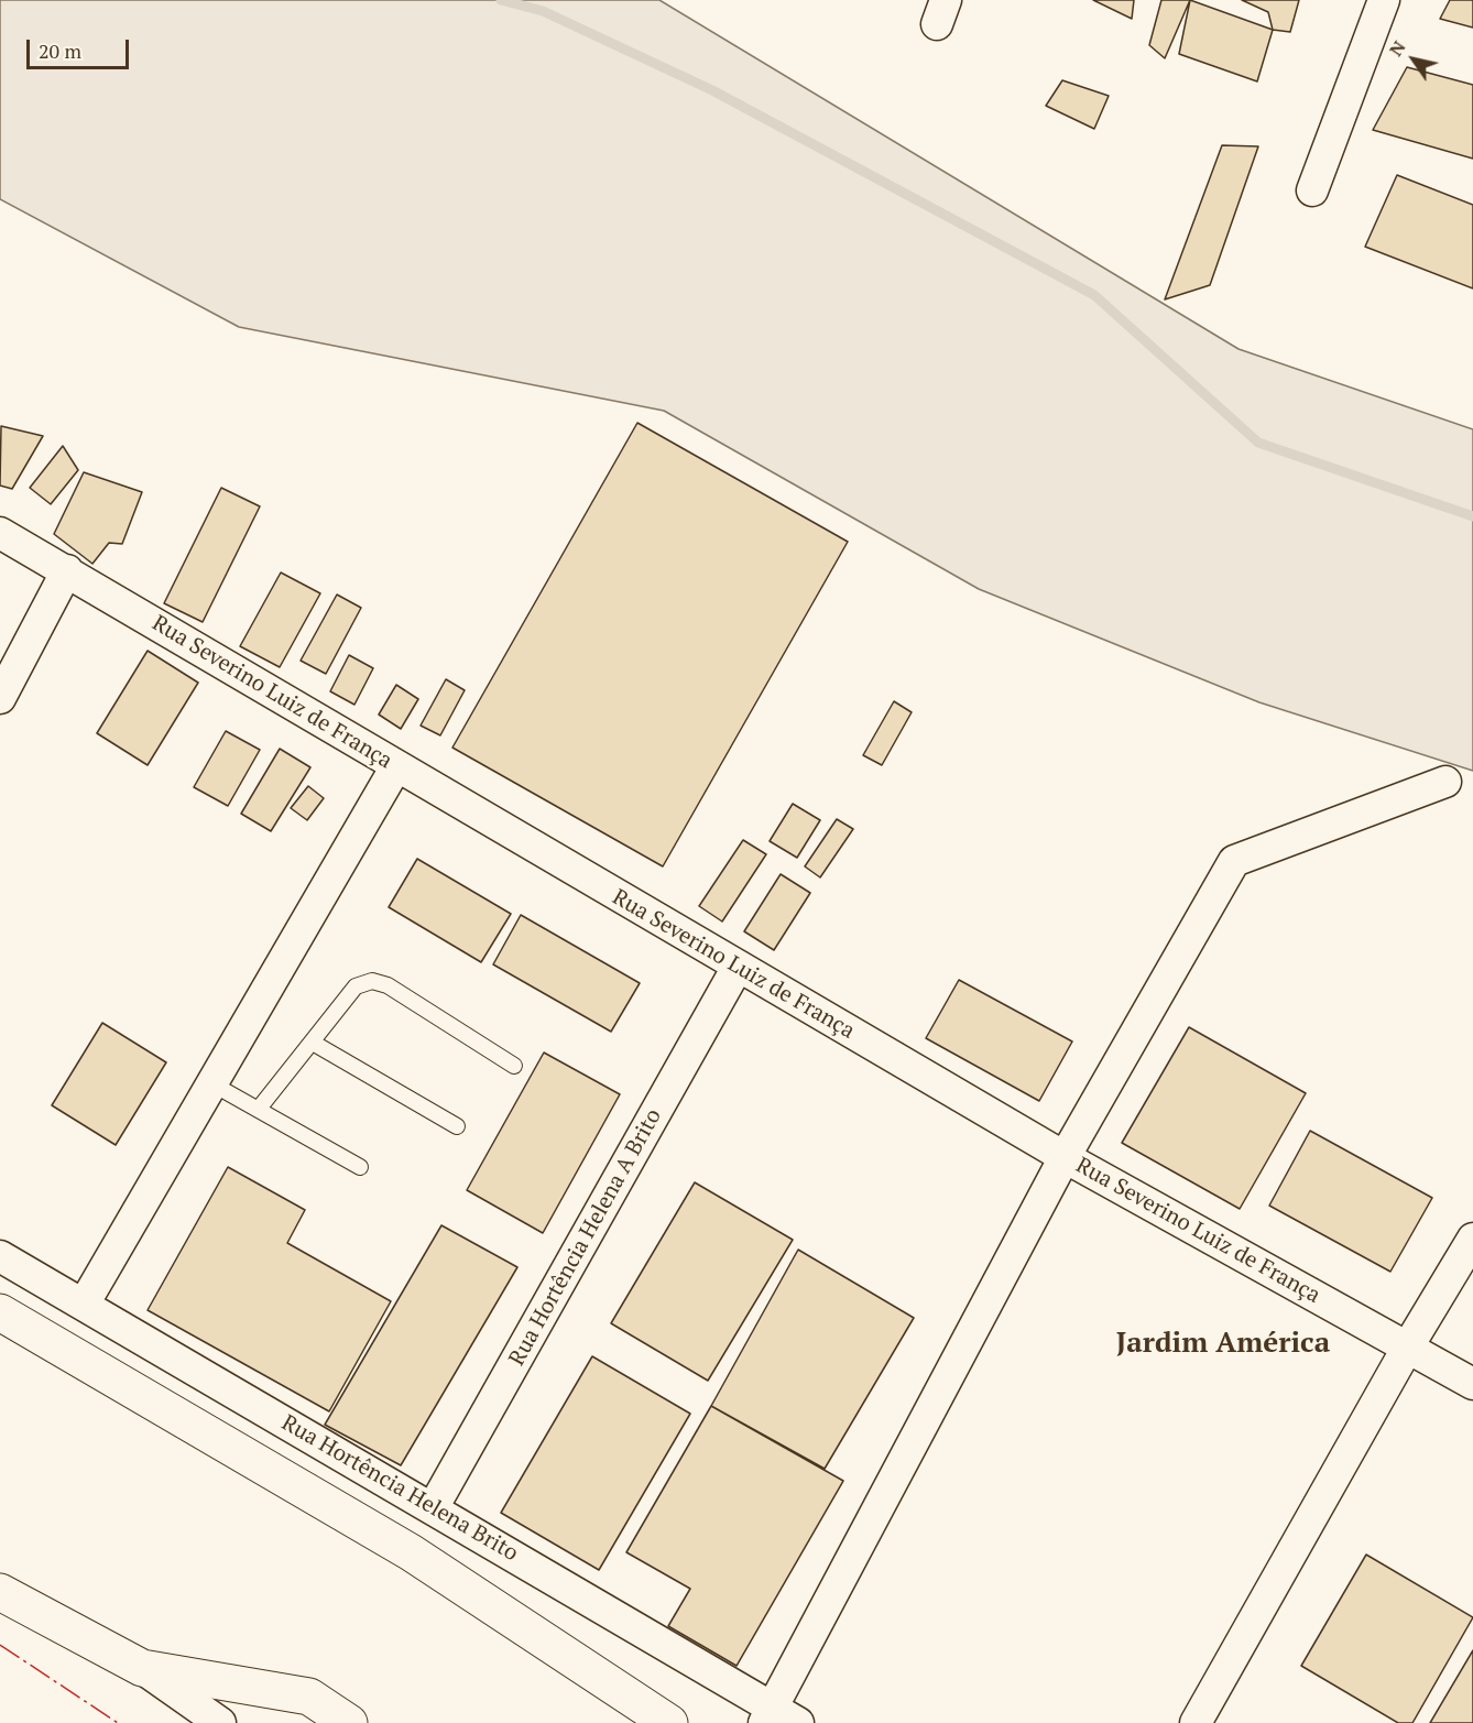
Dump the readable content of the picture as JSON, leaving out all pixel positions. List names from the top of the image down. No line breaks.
{"streets":{"street":["Rua Severino Luiz de França","Rua Hortência Helena A Brito","Rua Hortência Helena Brito"]},"crossings":[["Rua Severino Luiz de França","Rua Hortência Helena A Brito"],["Rua Hortência Helena A Brito","Rua Hortência Helena Brito"]],"districts":["Jardim América"],"scale_bar":"20 m","north":"top left"}
